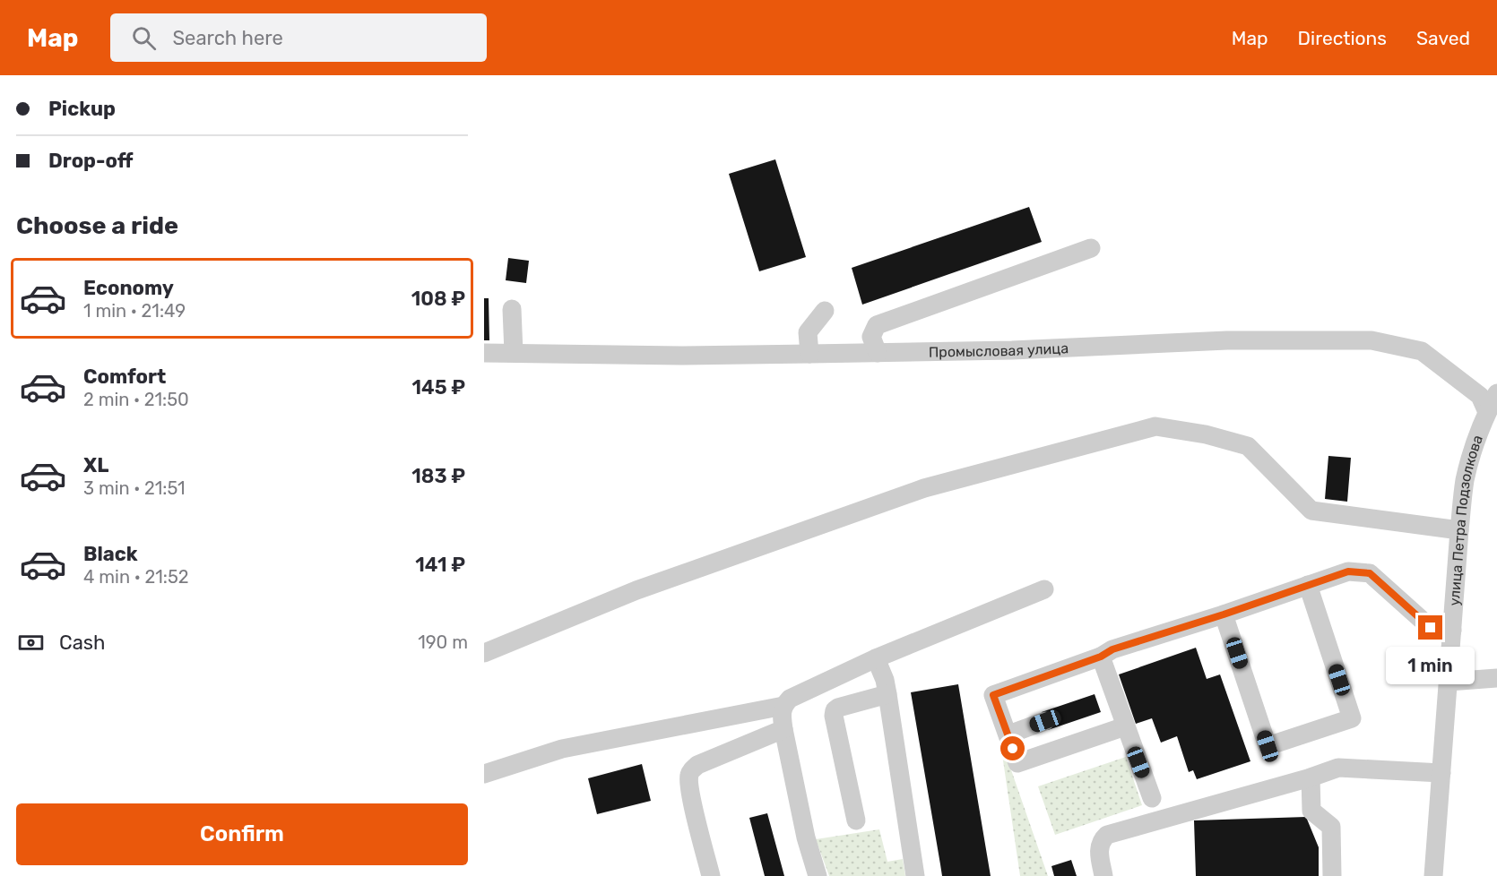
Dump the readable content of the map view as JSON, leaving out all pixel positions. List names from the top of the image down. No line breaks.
{"streets":{"street":["Промысловая улица","улица Петра Подзолкова"]},"crossings":[["Промысловая улица","улица Петра Подзолкова"]],"page":{"header":"Map","search":"Search here","nav":["Map","Directions","Saved"],"banner":["Pickup","Drop-off"],"heading":"Choose a ride","list":[{"name":"Economy","note":"1 min · 21:49","value":"108 ₽"},{"name":"Comfort","note":"2 min · 21:50","value":"145 ₽"},{"name":"XL","note":"3 min · 21:51","value":"183 ₽"},{"name":"Black","note":"4 min · 21:52","value":"141 ₽"}],"pay":["Cash","190 m"],"bubble":"1 min","buttons":"Confirm"}}
